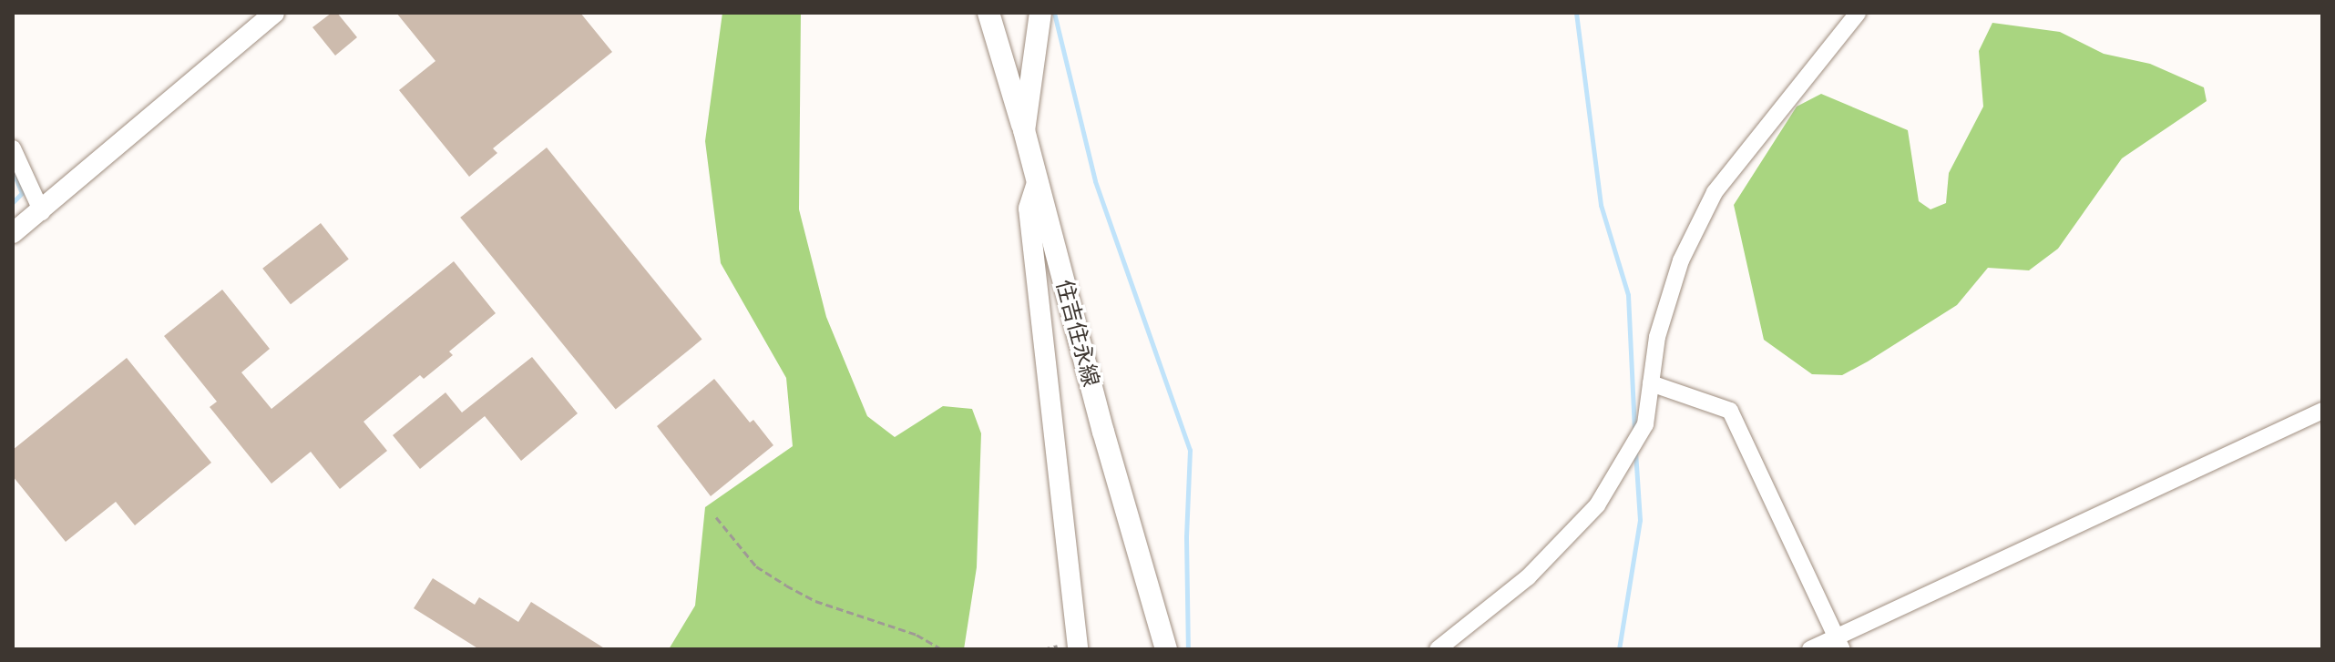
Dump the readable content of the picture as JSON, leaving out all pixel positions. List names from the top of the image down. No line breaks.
{"streets":{"main road":["住吉住永線"]}}
